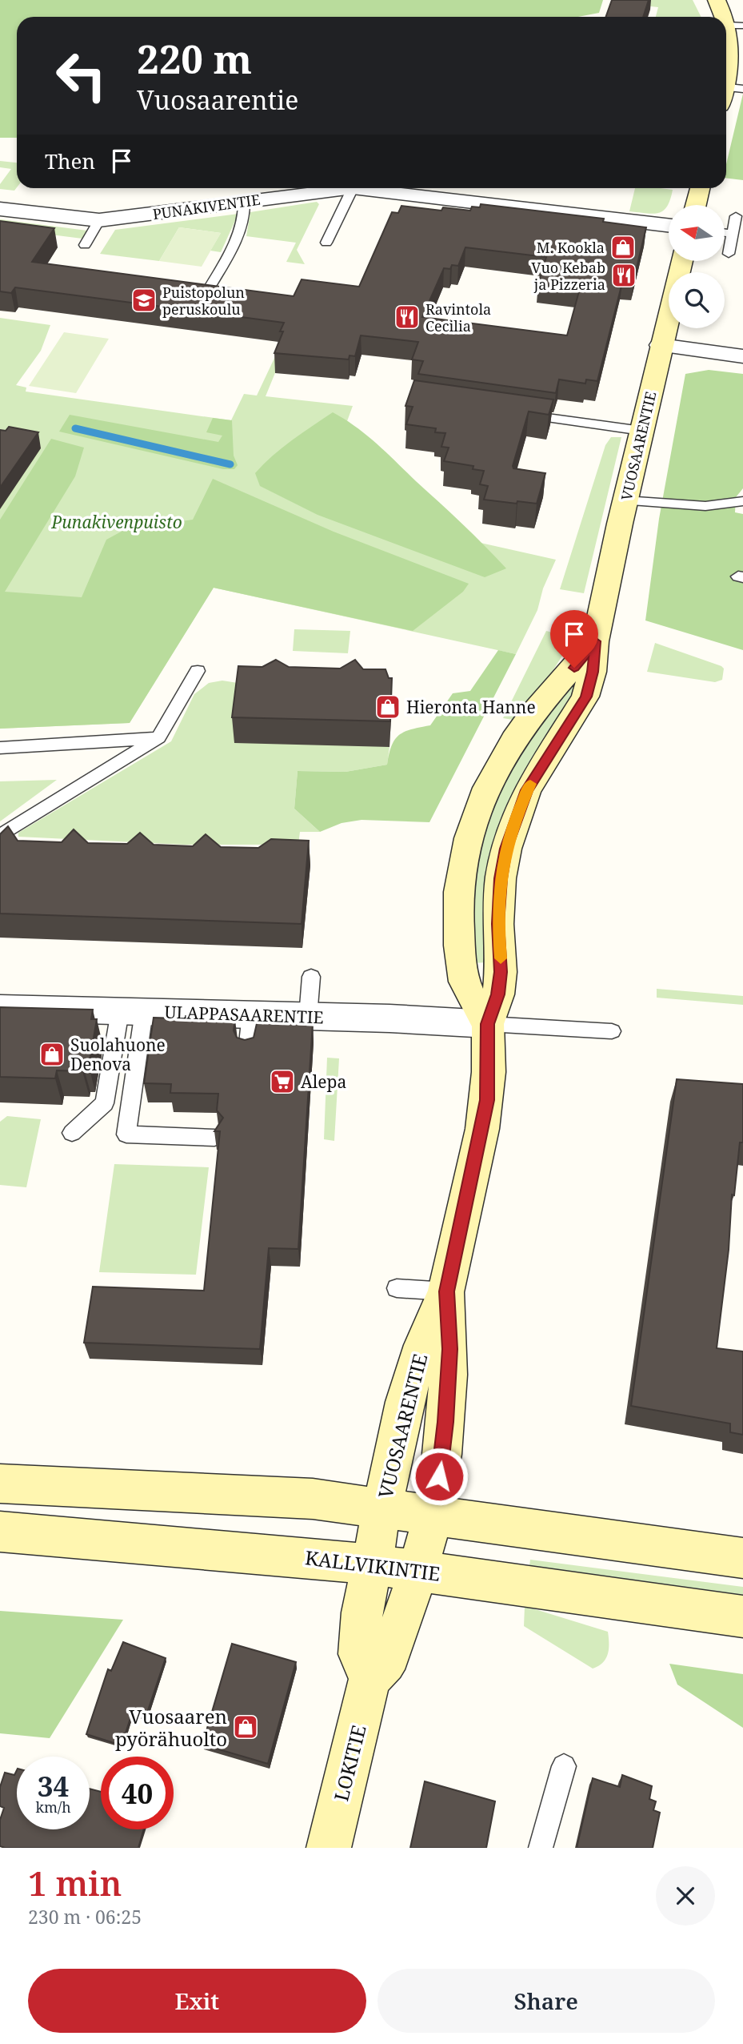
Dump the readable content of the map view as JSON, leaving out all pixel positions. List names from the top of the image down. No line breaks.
{"streets":{"street":["PUNAKIVENTIE","VUOSAARENTIE","ULAPPASAARENTIE","KALLVIKINTIE","LOKITIE"]},"crossings":[["VUOSAARENTIE","ULAPPASAARENTIE"],["VUOSAARENTIE","KALLVIKINTIE"],["VUOSAARENTIE","LOKITIE"],["KALLVIKINTIE","LOKITIE"]],"parks":["Punakivenpuisto"],"places":{"shop":["M. Kookla","Hieronta Hanne","Suolahuone Denova","Vuosaaren pyörähuolto"],"restaurant":["Vuo Kebab ja Pizzeria","Ravintola Cecilia"],"school or university":["Puistopolun peruskoulu"],"supermarket":["Alepa"]},"north":"left","page":{"turn":["220 m","Vuosaarentie"],"then":"Then","speed":"34 km/h","limit":"40","heading":["1 min","230 m · 06:25"],"buttons":["Exit","Share"]}}
